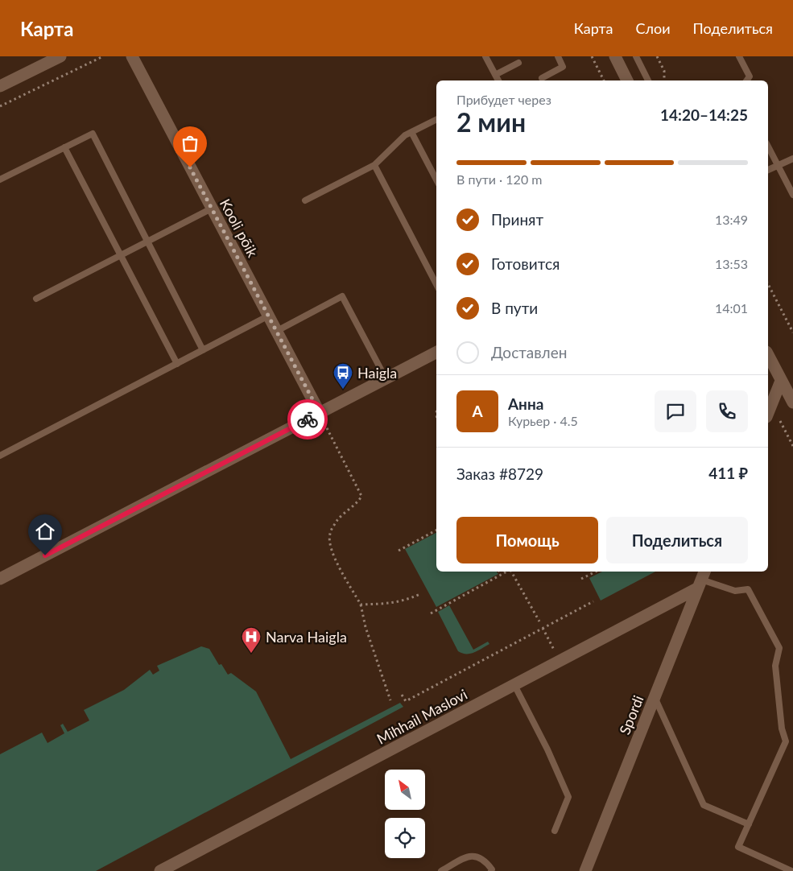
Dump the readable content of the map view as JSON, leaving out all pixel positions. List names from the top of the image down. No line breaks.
{"streets":{"street":["Kooli põik","Spordi","Mihhail Maslovi"]},"crossings":[["Spordi","Mihhail Maslovi"]],"places":{"bus stop":["Haigla"],"hospital":["Narva Haigla"]},"north":"top left","page":{"header":"Карта","nav":["Карта","Слои","Поделиться"],"heading":["2 мин","Прибудет через","14:20–14:25"],"panel":["Анна","Курьер · 4.5","Заказ #8729","411 ₽"],"bar":"В пути · 120 m","list":[["Принят","13:49"],["Готовится","13:53"],["В пути","14:01"],"Доставлен"],"round":"А","buttons":["Помощь","Поделиться"]}}
